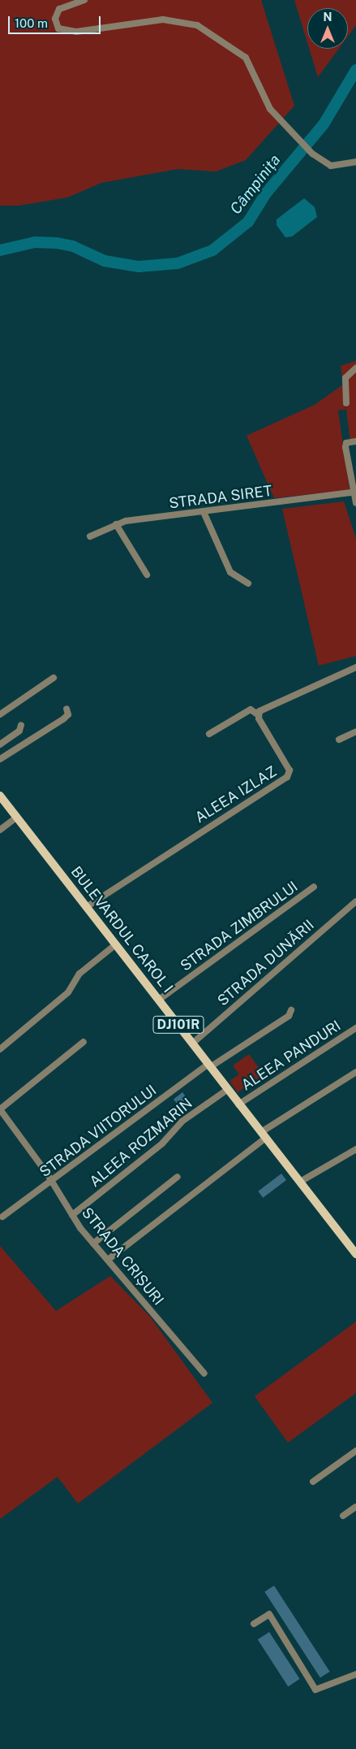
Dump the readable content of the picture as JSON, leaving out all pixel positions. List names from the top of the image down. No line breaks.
{"streets":{"main road":["BULEVARDUL CAROL I","DJ101R"],"street":["STRADA SIRET","ALEEA IZLAZ","STRADA ZIMBRULUI","STRADA DUNĂRII","ALEEA PANDURI","STRADA VIITORULUI","ALEEA ROZMARIN","STRADA CRIȘURI"]},"crossings":[["ALEEA IZLAZ","BULEVARDUL CAROL I"],["STRADA ZIMBRULUI","BULEVARDUL CAROL I"],["BULEVARDUL CAROL I","STRADA DUNĂRII"],["BULEVARDUL CAROL I","ALEEA PANDURI"],["BULEVARDUL CAROL I","STRADA VIITORULUI"],["BULEVARDUL CAROL I","ALEEA ROZMARIN"],["STRADA VIITORULUI","STRADA CRIȘURI"],["ALEEA ROZMARIN","STRADA CRIȘURI"]],"water":["Câmpinița"],"scale_bar":"100 m","north":"top"}
